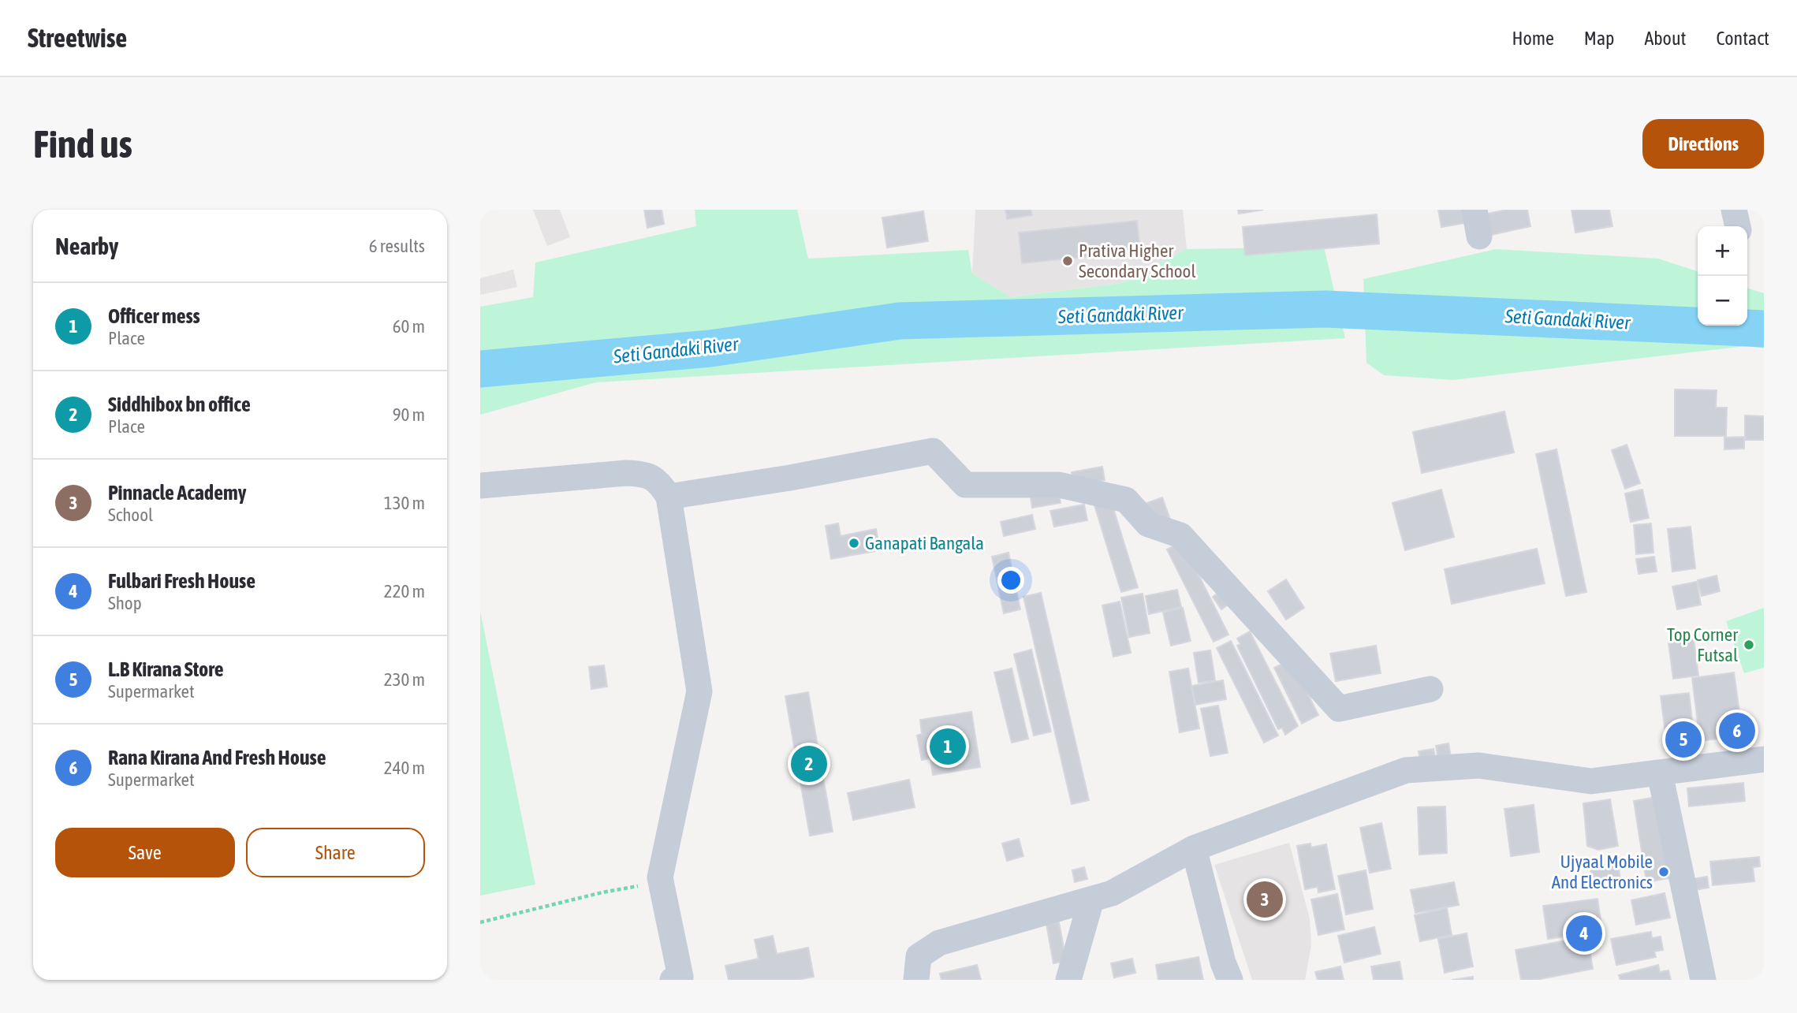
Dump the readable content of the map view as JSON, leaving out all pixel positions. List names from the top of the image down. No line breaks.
{"water":["Seti Gandaki River"],"places":["Prativa Higher Secondary School","Ganapati Bangala","Top Corner Futsal","Ujyaal Mobile And Electronics"],"page":{"header":"Streetwise","nav":["Home","Map","About","Contact"],"buttons":["Directions",["Save","Share"]],"title":"Find us","heading":["Nearby","6 results"],"map_buttons":["+","−"],"list":[{"mark":"1","name":"Officer mess","note":"Place","value":"60 m"},{"mark":"2","name":"Siddhibox bn office","note":"Place","value":"90 m"},{"mark":"3","name":"Pinnacle Academy","note":"School","value":"130 m"},{"mark":"4","name":"Fulbari Fresh House","note":"Shop","value":"220 m"},{"mark":"5","name":"L.B Kirana Store","note":"Supermarket","value":"230 m"},{"mark":"6","name":"Rana Kirana And Fresh House","note":"Supermarket","value":"240 m"}],"pins":["6","5","1","2","3","4"]}}
